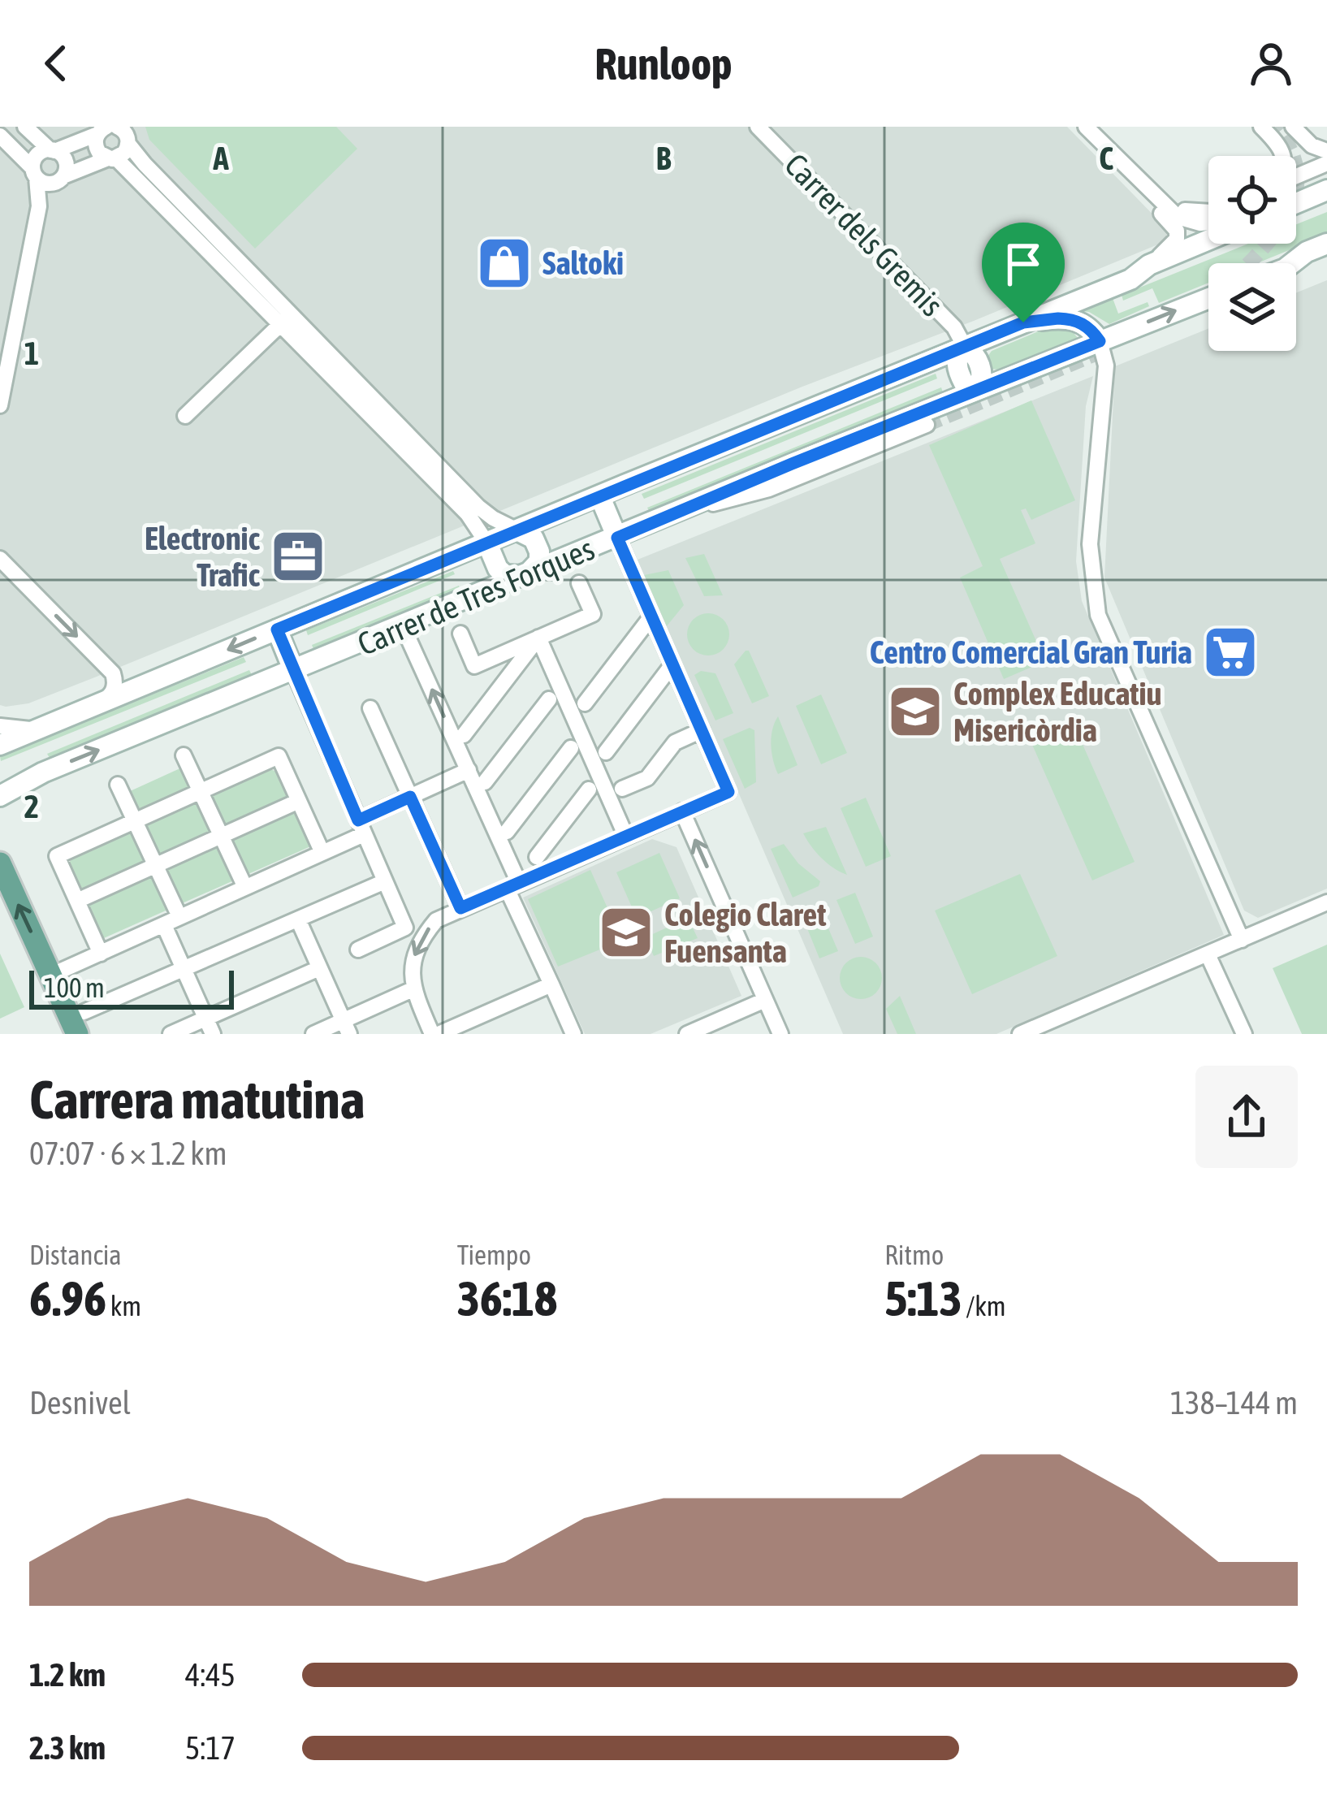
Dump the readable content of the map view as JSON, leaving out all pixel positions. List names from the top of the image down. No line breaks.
{"streets":{"main road":["Carrer de Tres Forques"],"street":["Carrer dels Gremis"]},"crossings":[["Carrer dels Gremis","Carrer de Tres Forques"]],"places":{"shop":["Saltoki"],"office":["Electronic Trafic"],"supermarket":["Centro Comercial Gran Turia"],"school or university":["Complex Educatiu Misericòrdia","Colegio Claret Fuensanta"]},"scale_bar":"100 m","page":{"header":"Runloop","scale":"100 m","heading":["Carrera matutina","07:07 · 6 × 1.2 km"],"stats":[["Distancia","6.96 km"],["Tiempo","36:18"],["Ritmo","5:13 /km"]],"chart":["Desnivel","138–144 m"],"list":[{"name":"1.2 km","note":"4:45"},{"name":"2.3 km","note":"5:17"}]},"grid":{"columns":["A","B","C"],"rows":["1","2"]}}
